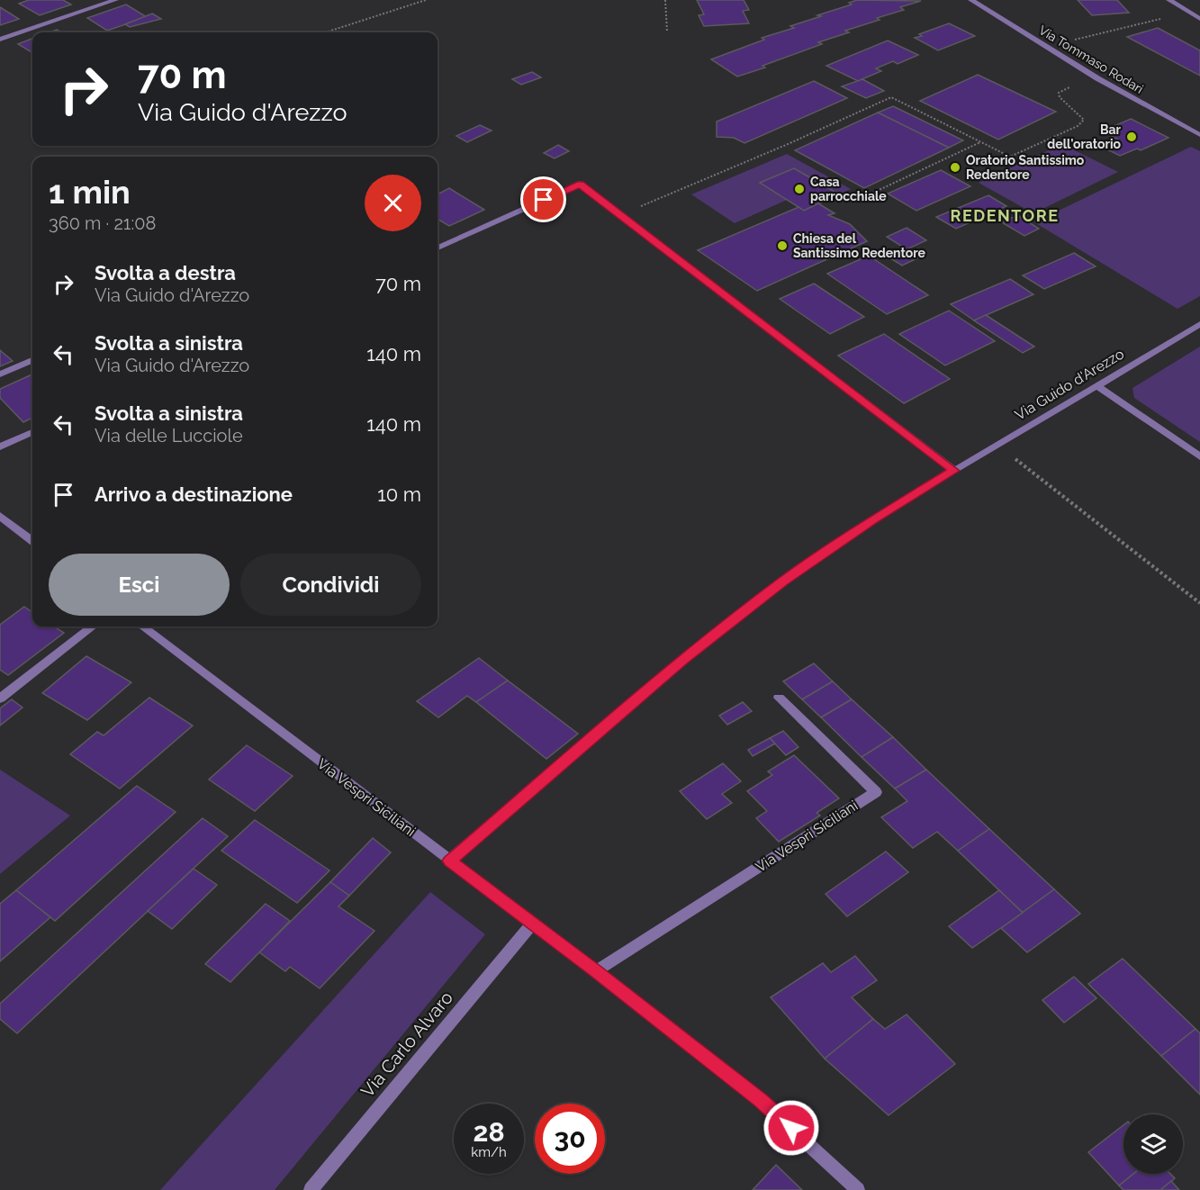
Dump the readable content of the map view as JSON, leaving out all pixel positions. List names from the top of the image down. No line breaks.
{"streets":{"street":["Via Tommaso Rodari","Via Guido d'Arezzo","Via Vespri Siciliani","Via Carlo Alvaro"]},"crossings":[["Via Guido d'Arezzo","Via Vespri Siciliani"],["Via Vespri Siciliani","Via Carlo Alvaro"]],"districts":["REDENTORE"],"places":["Bar dell'oratorio","Oratorio Santissimo Redentore","Casa parrocchiale","Chiesa del Santissimo Redentore"],"page":{"turn":["70 m","Via Guido d'Arezzo"],"heading":["1 min","360 m · 21:08"],"list":[{"name":"Svolta a destra","note":"Via Guido d'Arezzo","value":"70 m"},{"name":"Svolta a sinistra","note":"Via Guido d'Arezzo","value":"140 m"},{"name":"Svolta a sinistra","note":"Via delle Lucciole","value":"140 m"},{"name":"Arrivo a destinazione","value":"10 m"}],"buttons":["Esci","Condividi"],"speed":"28 km/h","limit":"30"}}
